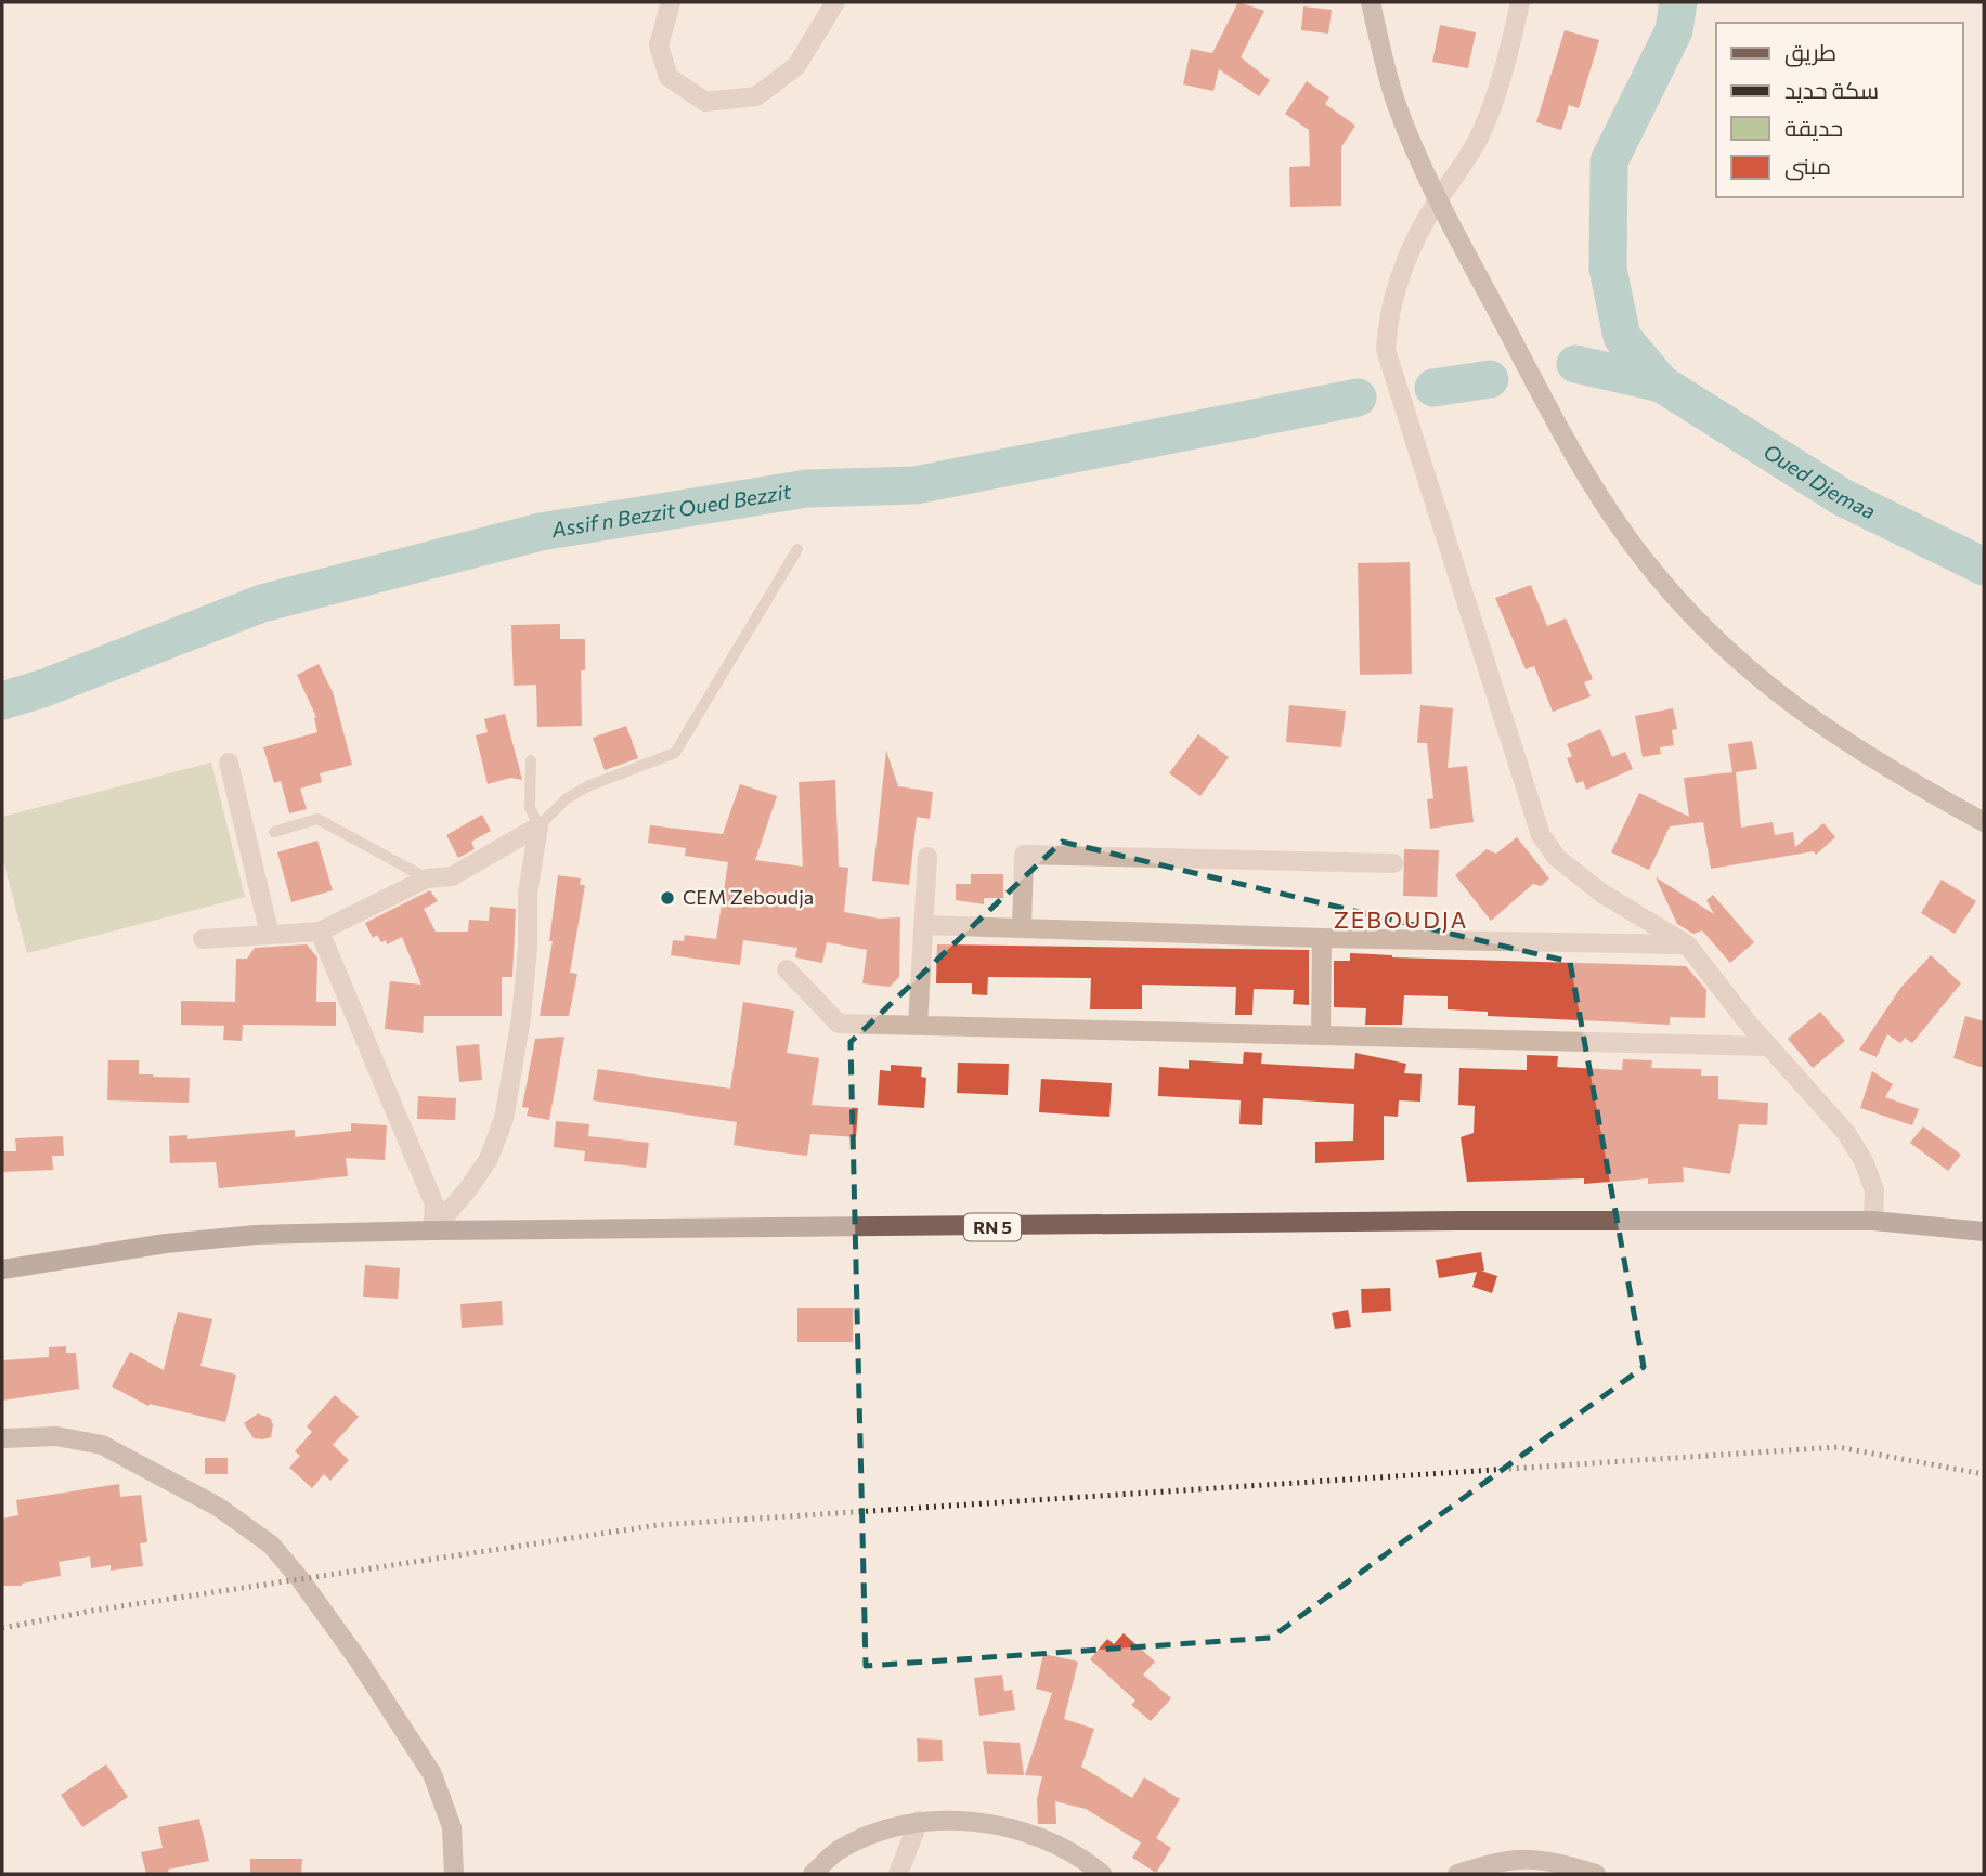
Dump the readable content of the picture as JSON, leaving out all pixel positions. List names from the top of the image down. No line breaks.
{"streets":{"main road":["RN 5"]},"districts":["ZEBOUDJA"],"water":["Oued Djemaa","Assif n Bezzit Oued Bezzit"],"places":["CEM Zeboudja"],"legend":["طريق","سكة حديد","حديقة","مبنى"]}
